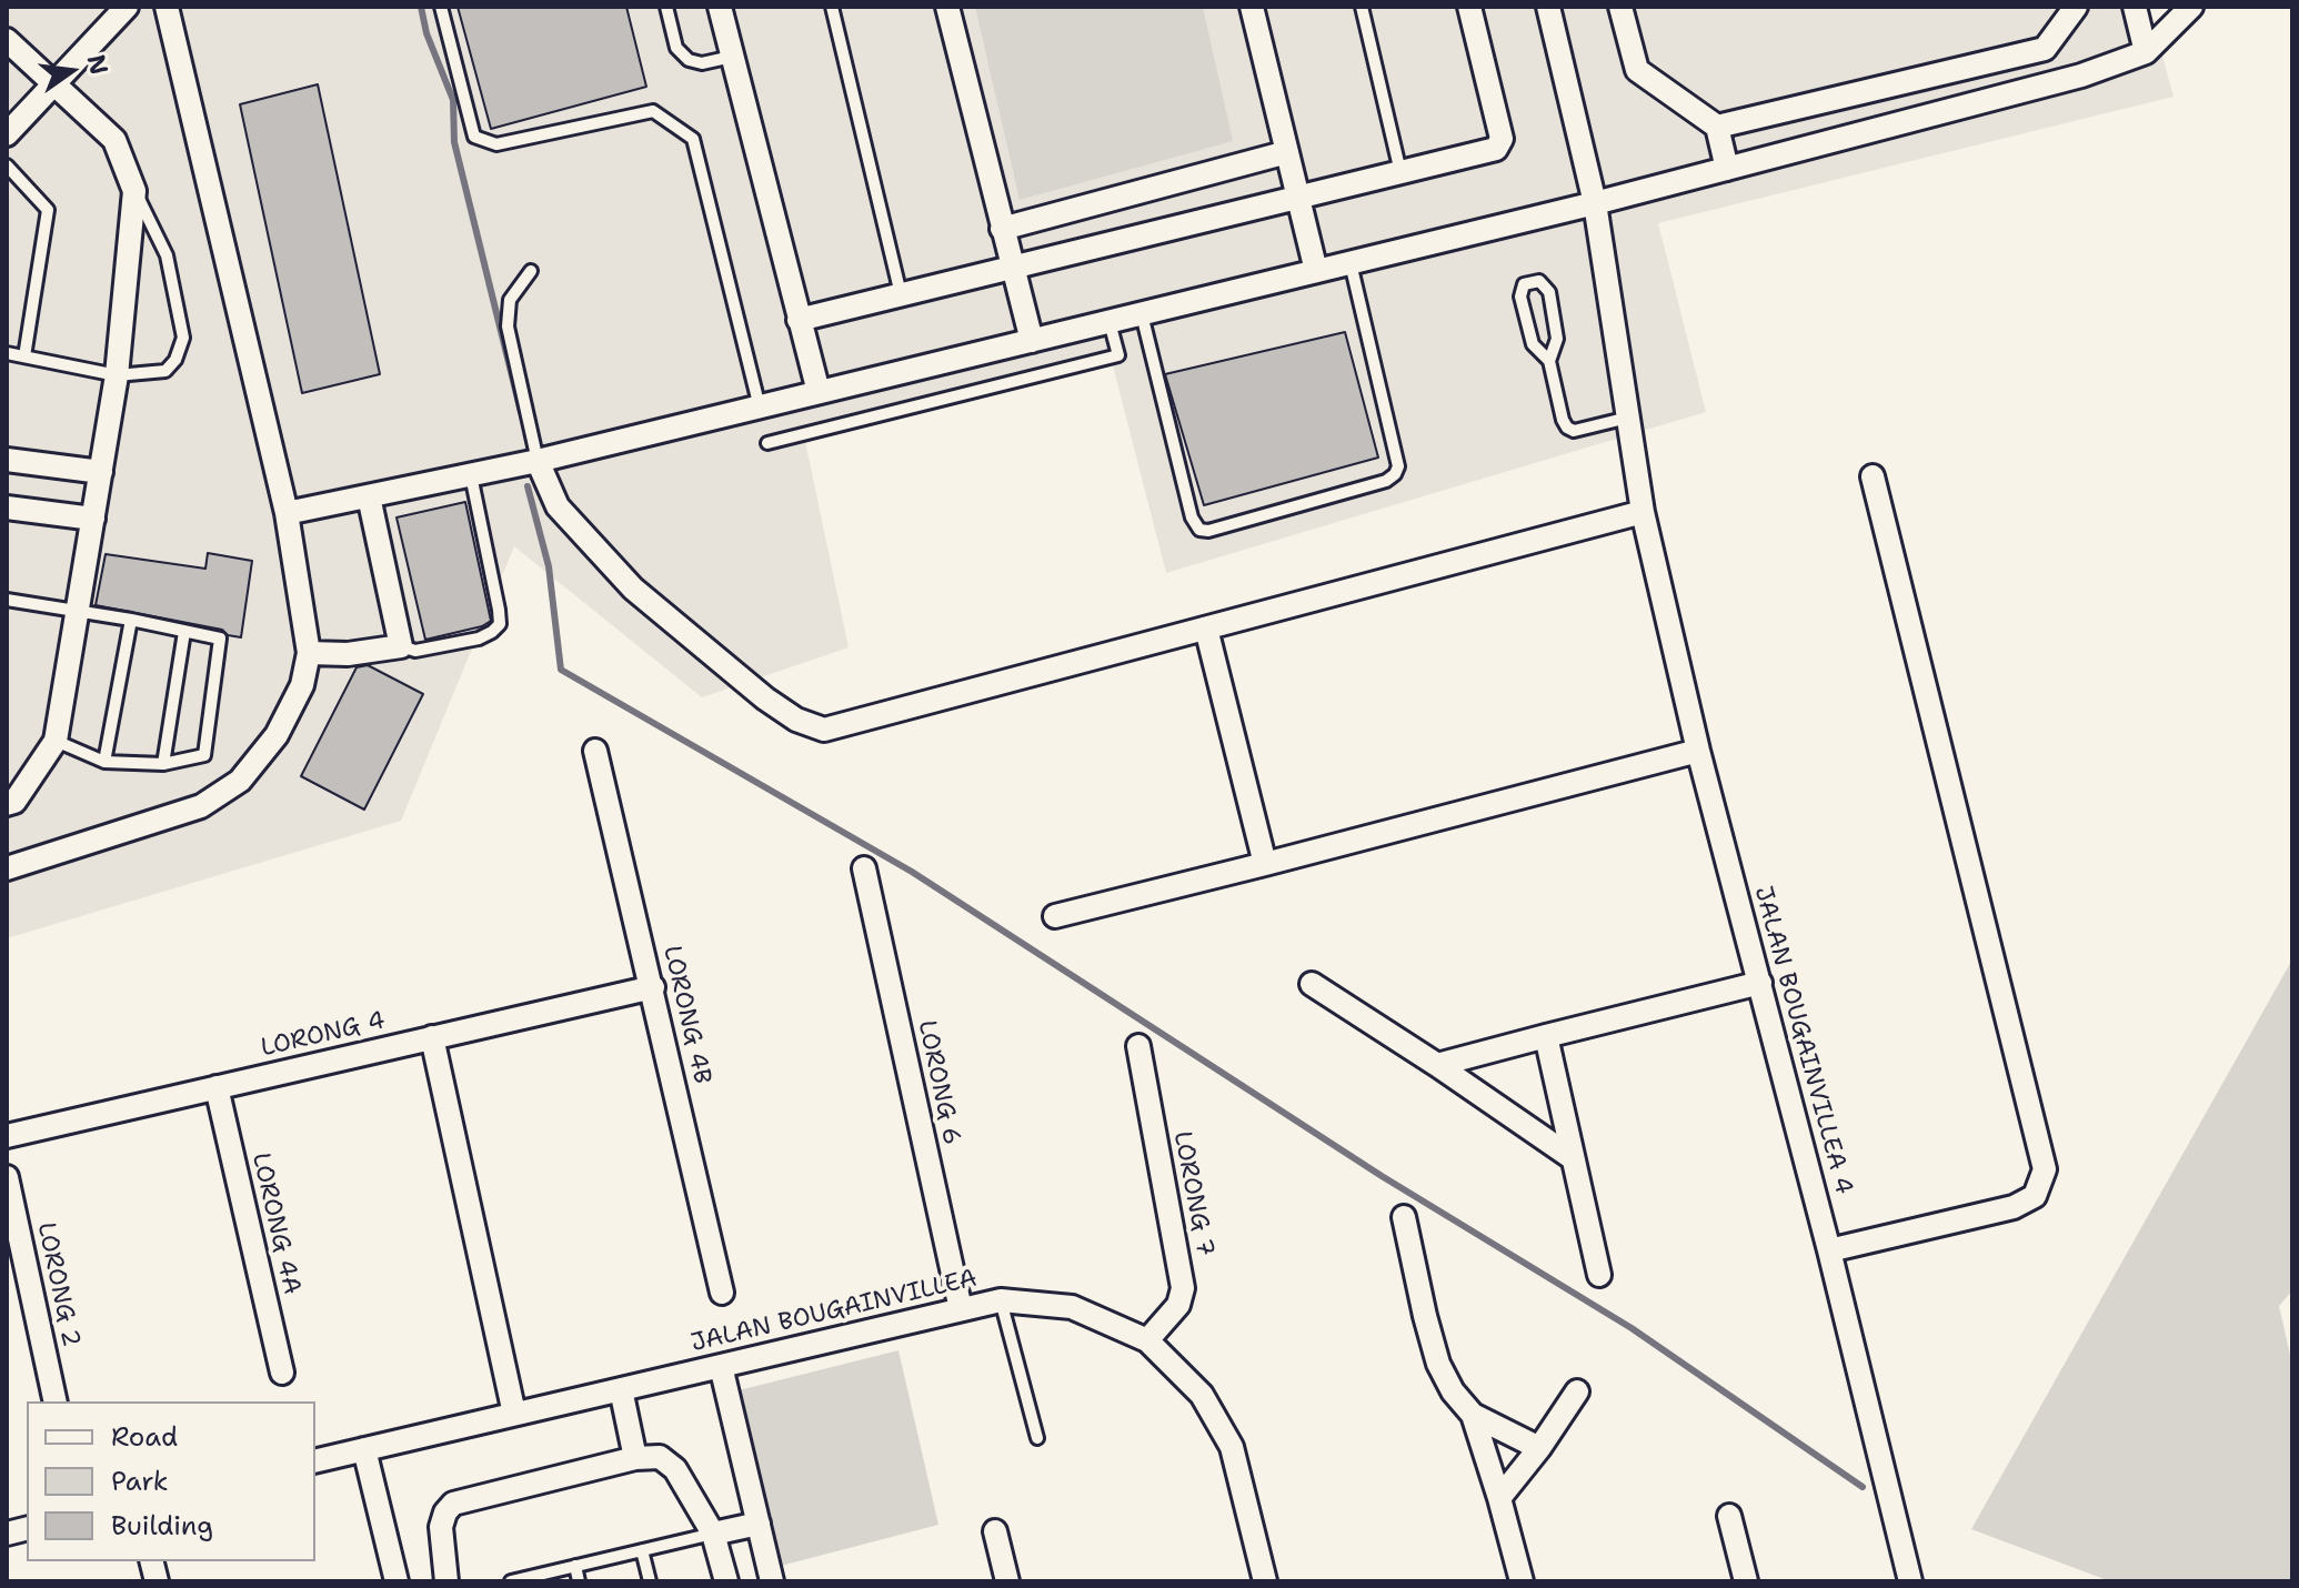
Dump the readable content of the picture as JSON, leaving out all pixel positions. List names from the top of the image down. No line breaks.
{"streets":{"street":["LORONG 4B","LORONG 4","JALAN BOUGAINVILLEA 4","LORONG 6","LORONG 7","LORONG 4A","LORONG 2","JALAN BOUGAINVILLEA"]},"crossings":[["LORONG 4B","LORONG 4"],["LORONG 4","LORONG 4A"],["LORONG 6","JALAN BOUGAINVILLEA"],["LORONG 7","JALAN BOUGAINVILLEA"]],"legend":["Road","Park","Building"],"north":"right"}
